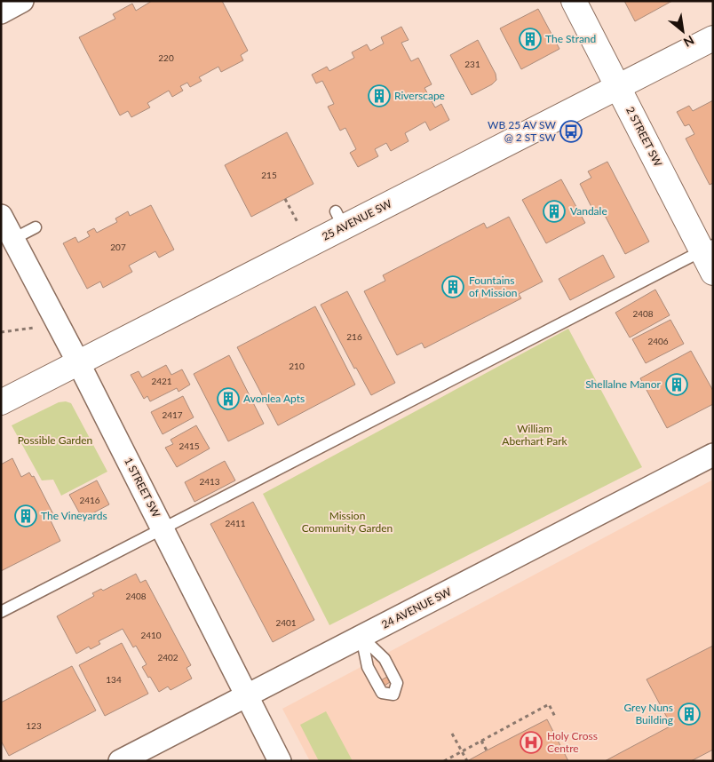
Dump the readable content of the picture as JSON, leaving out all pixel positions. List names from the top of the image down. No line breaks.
{"streets":{"street":["2 STREET SW","25 AVENUE SW","1 STREET SW","24 AVENUE SW"]},"crossings":[["2 STREET SW","25 AVENUE SW"],["25 AVENUE SW","1 STREET SW"],["1 STREET SW","24 AVENUE SW"]],"parks":["William Aberhart Park","Possible Garden","Mission Community Garden"],"places":{"building":["The Strand","Riverscape","Vandale","Fountains of Mission","Shellalne Manor","Avonlea Apts","The Vineyards","Grey Nuns Building"],"bus stop":["WB 25 AV SW @ 2 ST SW"],"hospital":["Holy Cross Centre"]},"house_numbers":["220","231","215","207","2408","216","2406","210","2421","2417","2415","2413","2416","2411","2408","2401","2410","2402","134","123"],"north":"bottom right"}
